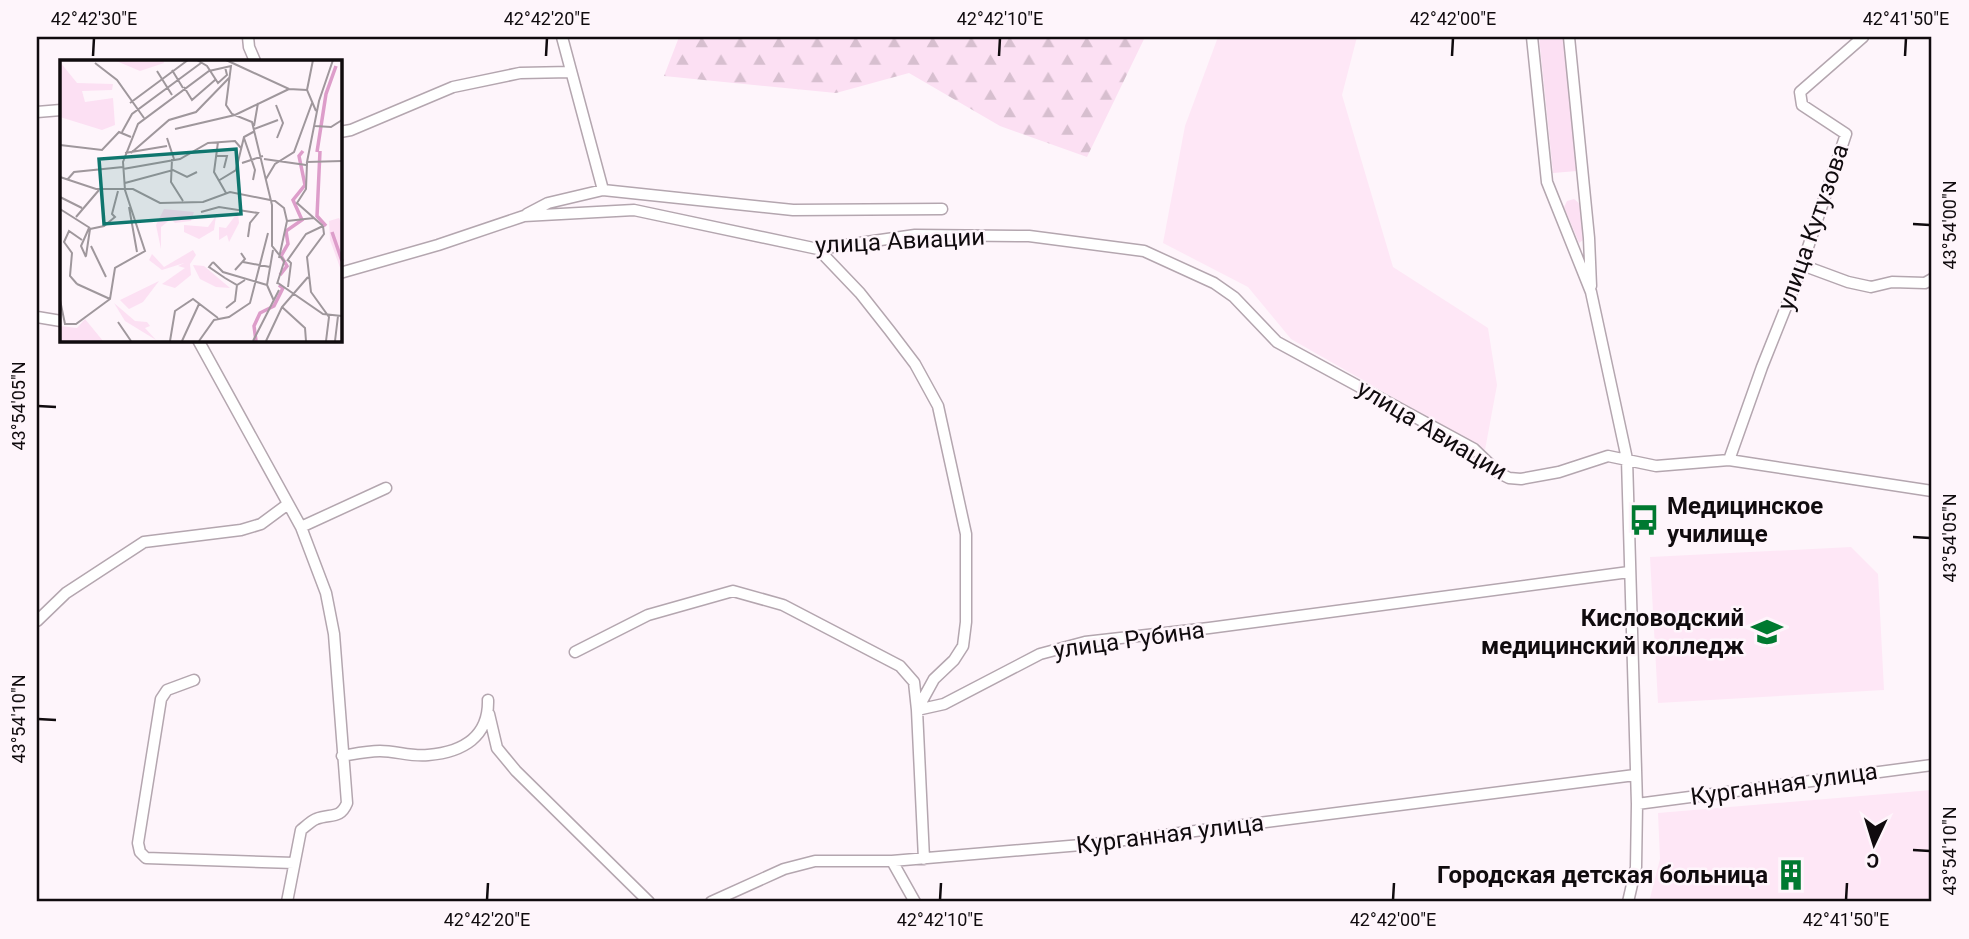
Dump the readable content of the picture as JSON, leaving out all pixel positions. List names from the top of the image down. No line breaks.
{"streets":{"street":["улица Кутузова","улица Авиации","улица Рубина","Курганная улица"]},"places":{"bus stop":["Медицинское училище"],"school or university":["Кисловодский медицинский колледж"],"building":["Городская детская больница"]},"north":"bottom","coordinates":["42°42'30\"E","42°42'20\"E","42°42'10\"E","42°42'00\"E","42°41'50\"E","43°54'00\"N","43°54'05\"N","43°54'10\"N"]}
